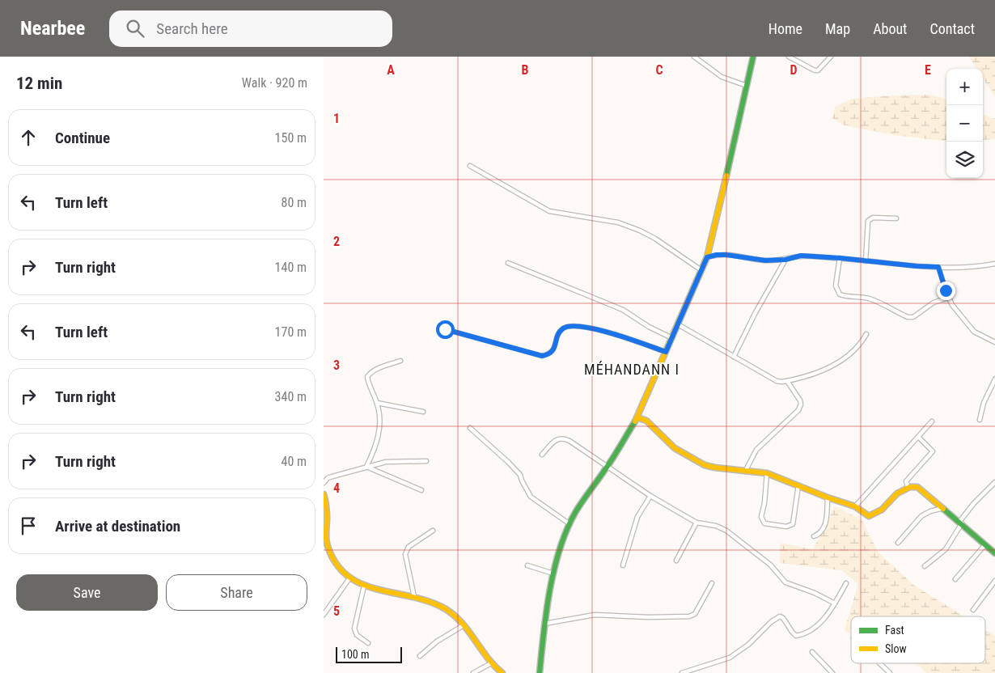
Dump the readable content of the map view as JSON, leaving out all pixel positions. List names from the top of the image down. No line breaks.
{"districts":["MÉHANDANN I"],"legend":["Fast","Slow"],"scale_bar":"100 m","page":{"header":"Nearbee","search":"Search here","nav":["Home","Map","About","Contact"],"heading":["12 min","Walk · 920 m"],"map_buttons":["+","−"],"list":[["Continue","150 m"],["Turn left","80 m"],["Turn right","140 m"],["Turn left","170 m"],["Turn right","340 m"],["Turn right","40 m"],"Arrive at destination"],"buttons":["Save","Share"],"scale":"100 m"},"grid":{"columns":["A","B","C","D","E"],"rows":["1","2","3","4","5"]}}
